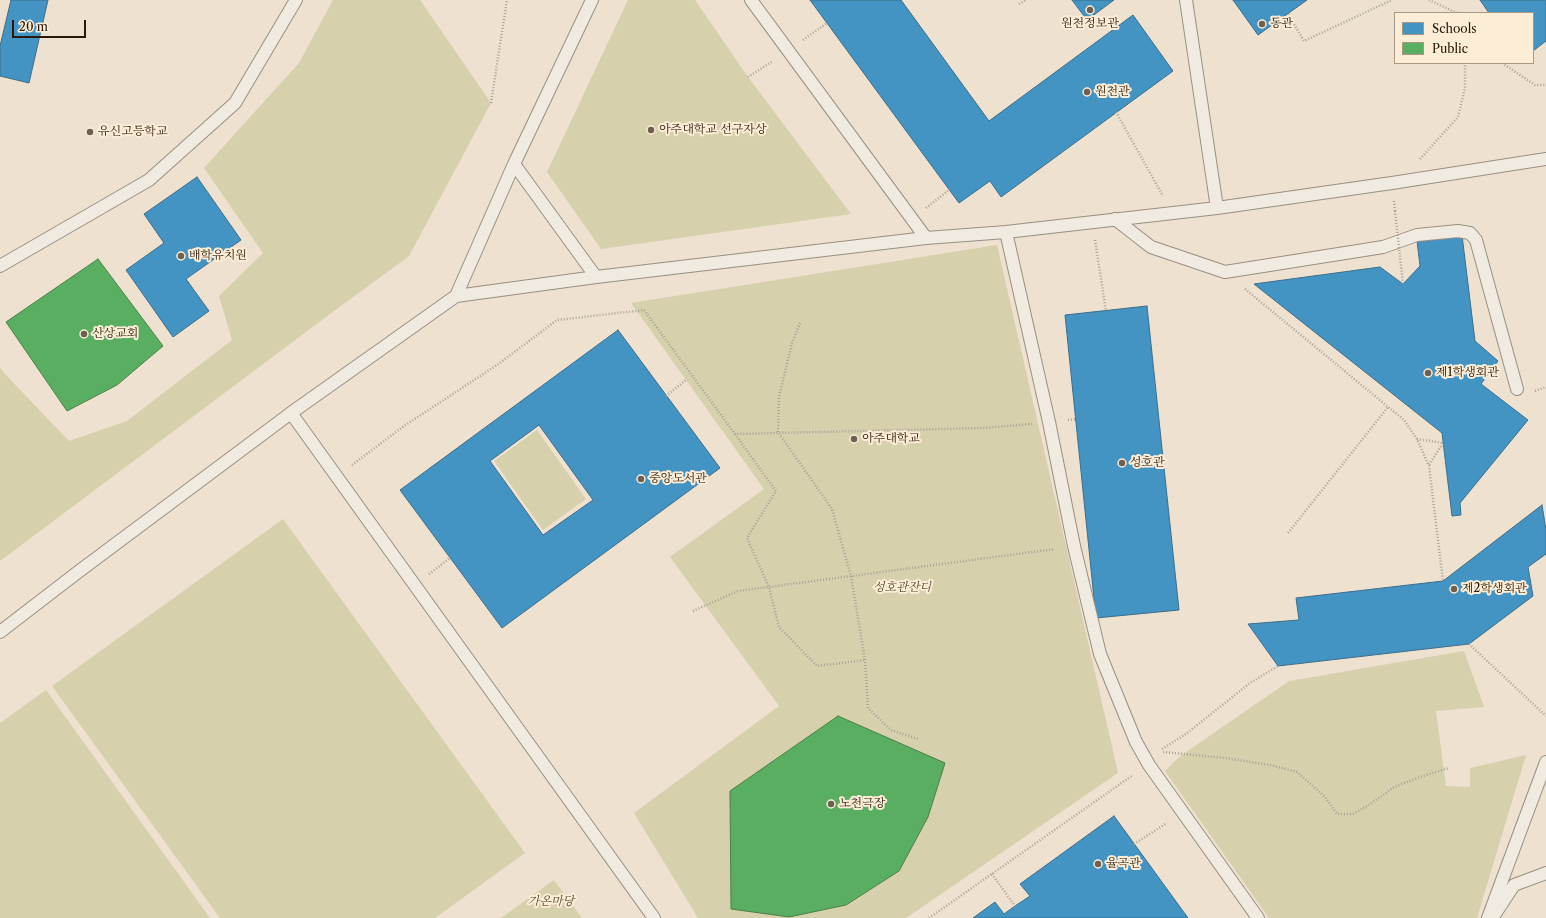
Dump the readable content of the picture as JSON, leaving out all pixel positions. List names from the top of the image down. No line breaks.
{"parks":["성호관잔디","가온마당"],"places":["원천정보관","동관","원천관","아주대학교 선구자상","유신고등학교","배학유치원","산상교회","제1학생회관","아주대학교","성호관","중앙도서관","제2학생회관","노천극장","율곡관"],"legend":["Schools","Public"],"scale_bar":"20 m"}
